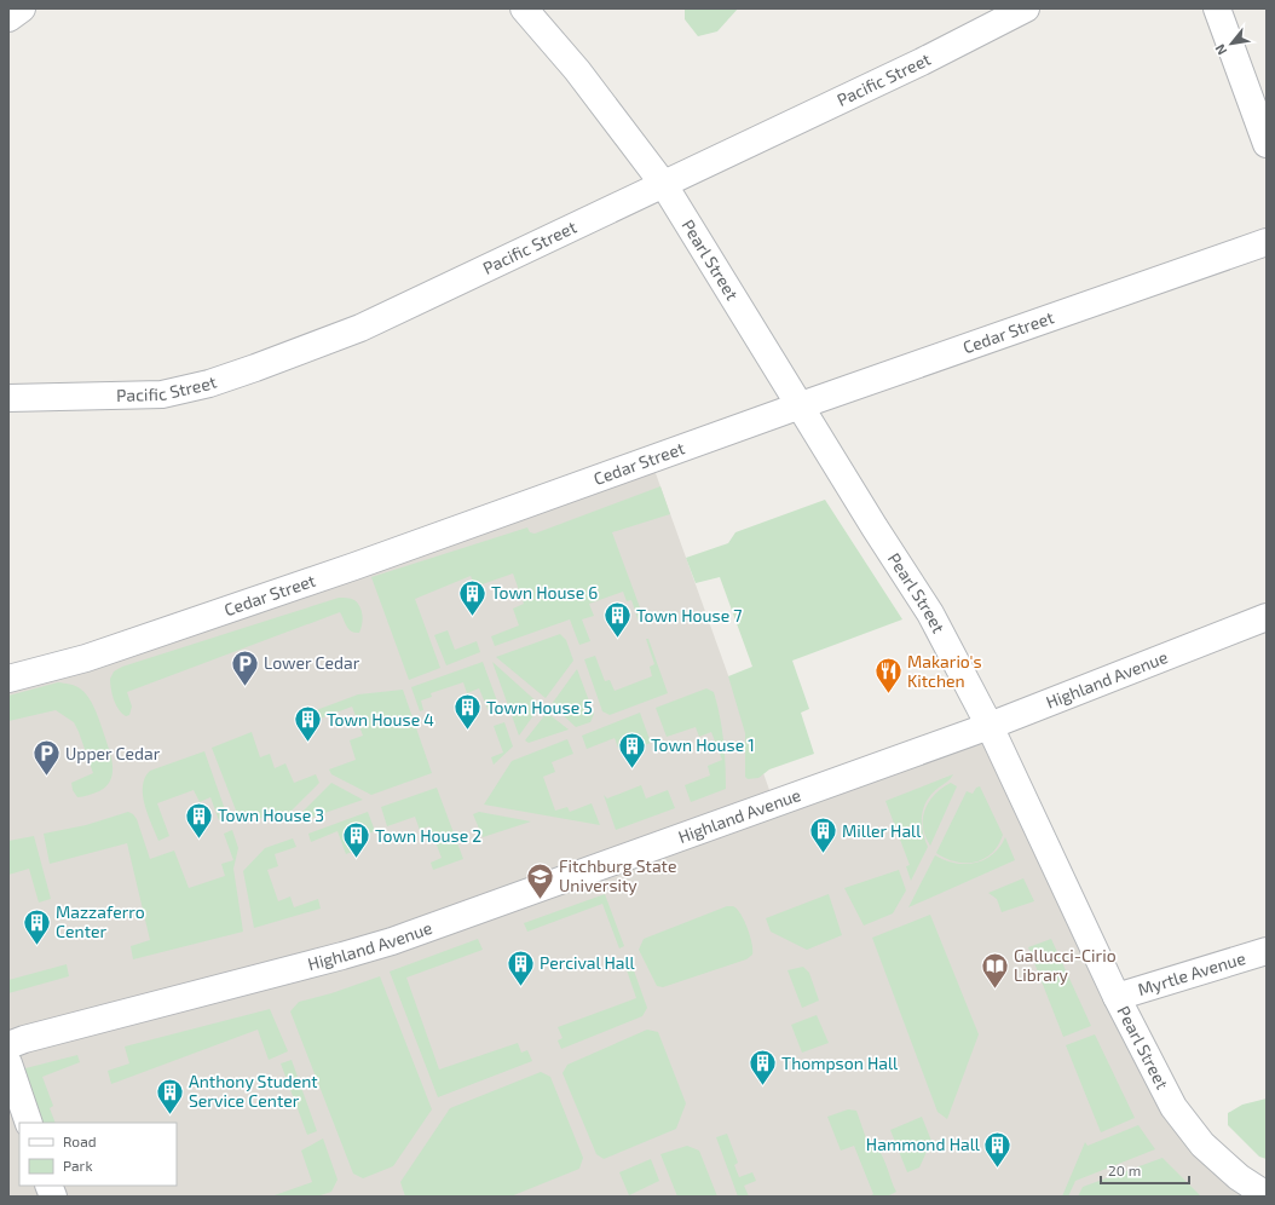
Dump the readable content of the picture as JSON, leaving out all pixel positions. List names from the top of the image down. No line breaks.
{"streets":{"street":["Pacific Street","Pearl Street","Cedar Street","Highland Avenue","Myrtle Avenue"]},"crossings":[["Pacific Street","Pearl Street"],["Pearl Street","Cedar Street"],["Pearl Street","Highland Avenue"],["Pearl Street","Myrtle Avenue"]],"places":{"building":["Town House 6","Town House 7","Town House 5","Town House 4","Town House 1","Town House 3","Miller Hall","Town House 2","Mazzaferro Center","Percival Hall","Thompson Hall","Anthony Student Service Center","Hammond Hall"],"parking":["Lower Cedar","Upper Cedar"],"restaurant":["Makario's Kitchen"],"school or university":["Fitchburg State University"],"library":["Gallucci-Cirio Library"]},"legend":["Road","Park"],"scale_bar":"20 m","north":"bottom left"}
